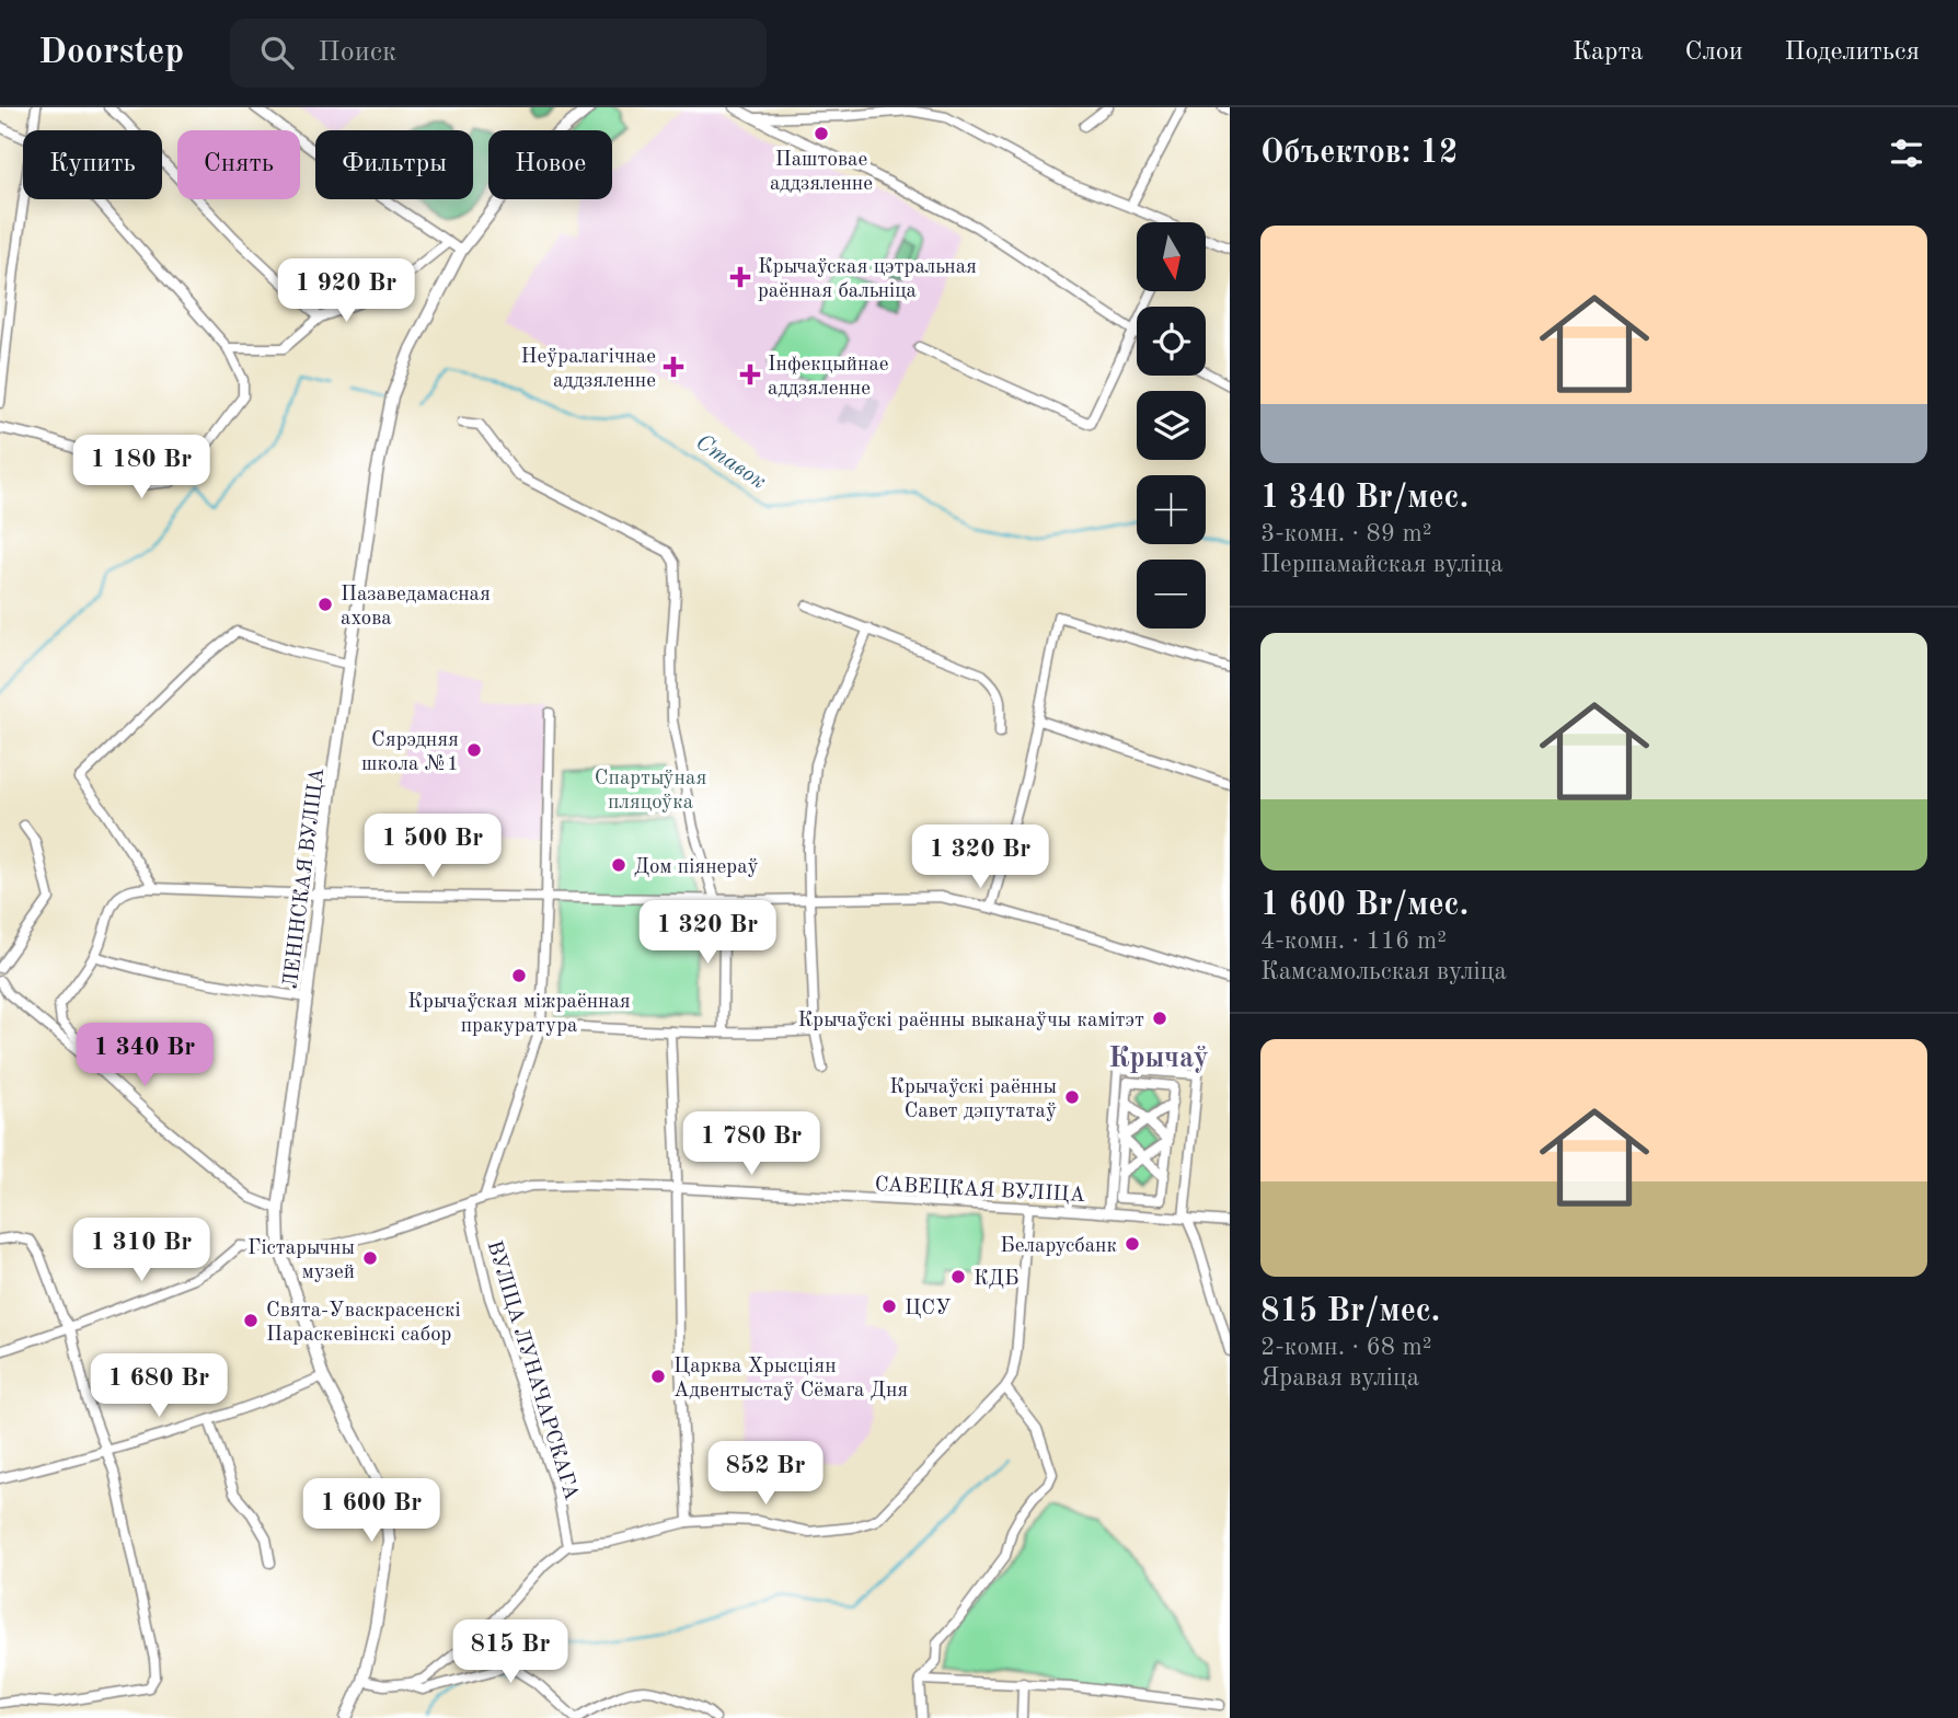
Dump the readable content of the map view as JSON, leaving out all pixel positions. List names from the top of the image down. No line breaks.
{"streets":{"main road":["ЛЕНІНСКАЯ ВУЛІЦА"],"street":["САВЕЦКАЯ ВУЛІЦА","ВУЛІЦА ЛУНАЧАРСКАГА"]},"crossings":[["ЛЕНІНСКАЯ ВУЛІЦА","САВЕЦКАЯ ВУЛІЦА"],["САВЕЦКАЯ ВУЛІЦА","ВУЛІЦА ЛУНАЧАРСКАГА"]],"districts":["Крычаў"],"water":["Ставок"],"parks":["Спартыўная пляцоўка"],"places":{"other":["Паштовае аддзяленне","Пазаведамасная ахова","Сярэдняя школа №1","Дом піянераў","Крычаўская міжраённая пракуратура","Крычаўскі раённы выканаўчы камітэт","Крычаўскі раённы Савет дэпутатаў","Беларусбанк","Гістарычны музей","КДБ","ЦСУ","Свята-Уваскрасенскі Параскевінскі сабор","Царква Хрысціян Адвентыстаў Сёмага Дня"],"health":["Крычаўская цэтральная раённая бальніца","Неўралагічнае аддзяленне","Інфекцыйнае аддзяленне"]},"north":"bottom","page":{"header":"Doorstep","search":"Поиск","nav":["Карта","Слои","Поделиться"],"heading":"Объектов: 12","chip":["Купить","Снять","Фильтры","Новое"],"list":[{"name":"1 340 Br/мес.","note":"3-комн. · 89 m² · Першамайская вуліца"},{"name":"1 600 Br/мес.","note":"4-комн. · 116 m² · Камсамольская вуліца"},{"name":"815 Br/мес.","note":"2-комн. · 68 m² · Яравая вуліца"}],"map_buttons":["+","−"],"price":["1 920 Br","1 180 Br","1 500 Br","1 320 Br","1 320 Br","1 340 Br","1 780 Br","1 310 Br","1 680 Br","852 Br","1 600 Br","815 Br"]}}
